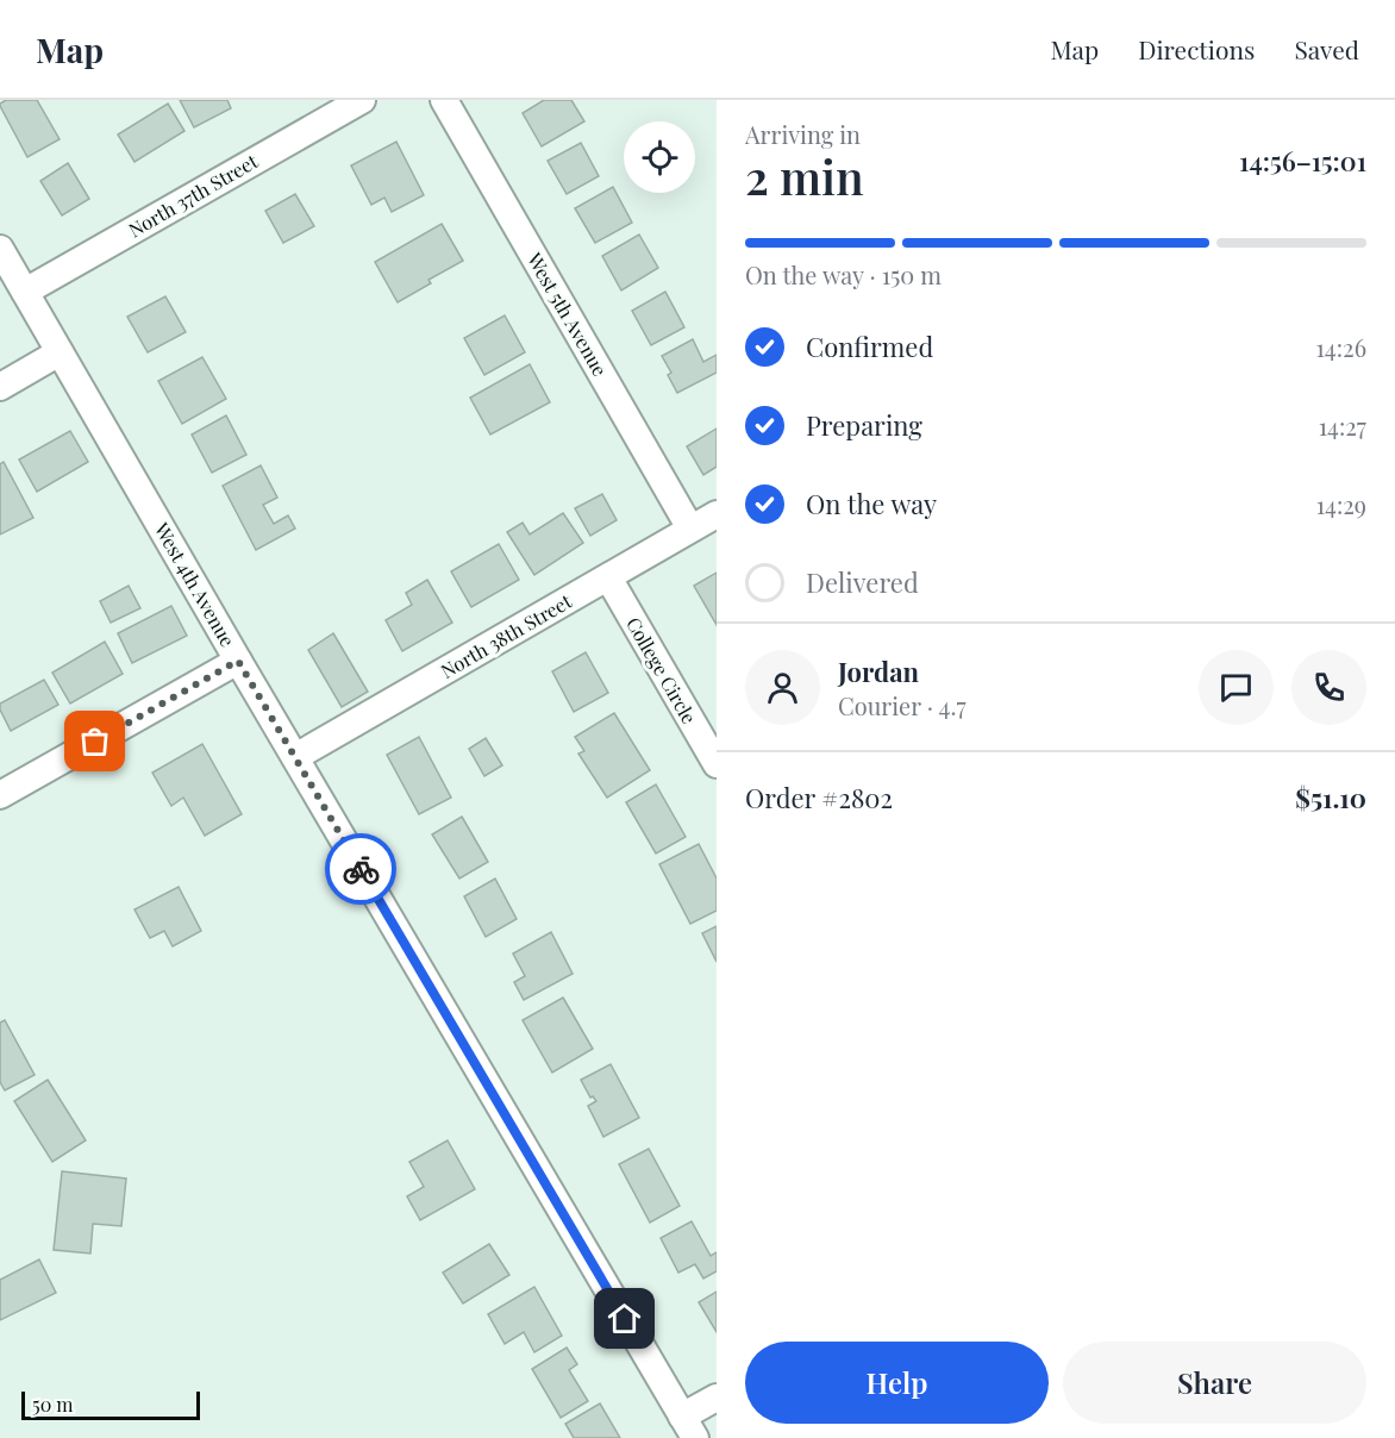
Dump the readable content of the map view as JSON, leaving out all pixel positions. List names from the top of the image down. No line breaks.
{"streets":{"street":["North 37th Street","West 5th Avenue","West 4th Avenue","North 38th Street","College Circle"]},"crossings":[["North 37th Street","West 4th Avenue"],["West 5th Avenue","North 38th Street"],["West 4th Avenue","North 38th Street"],["North 38th Street","College Circle"]],"scale_bar":"50 m","page":{"header":"Map","nav":["Map","Directions","Saved"],"heading":["2 min","Arriving in","14:56–15:01"],"panel":["Jordan","Courier · 4.7","Order #2802","$51.10"],"bar":"On the way · 150 m","list":[["Confirmed","14:26"],["Preparing","14:27"],["On the way","14:29"],"Delivered"],"buttons":["Help","Share"],"scale":"50 m"}}
